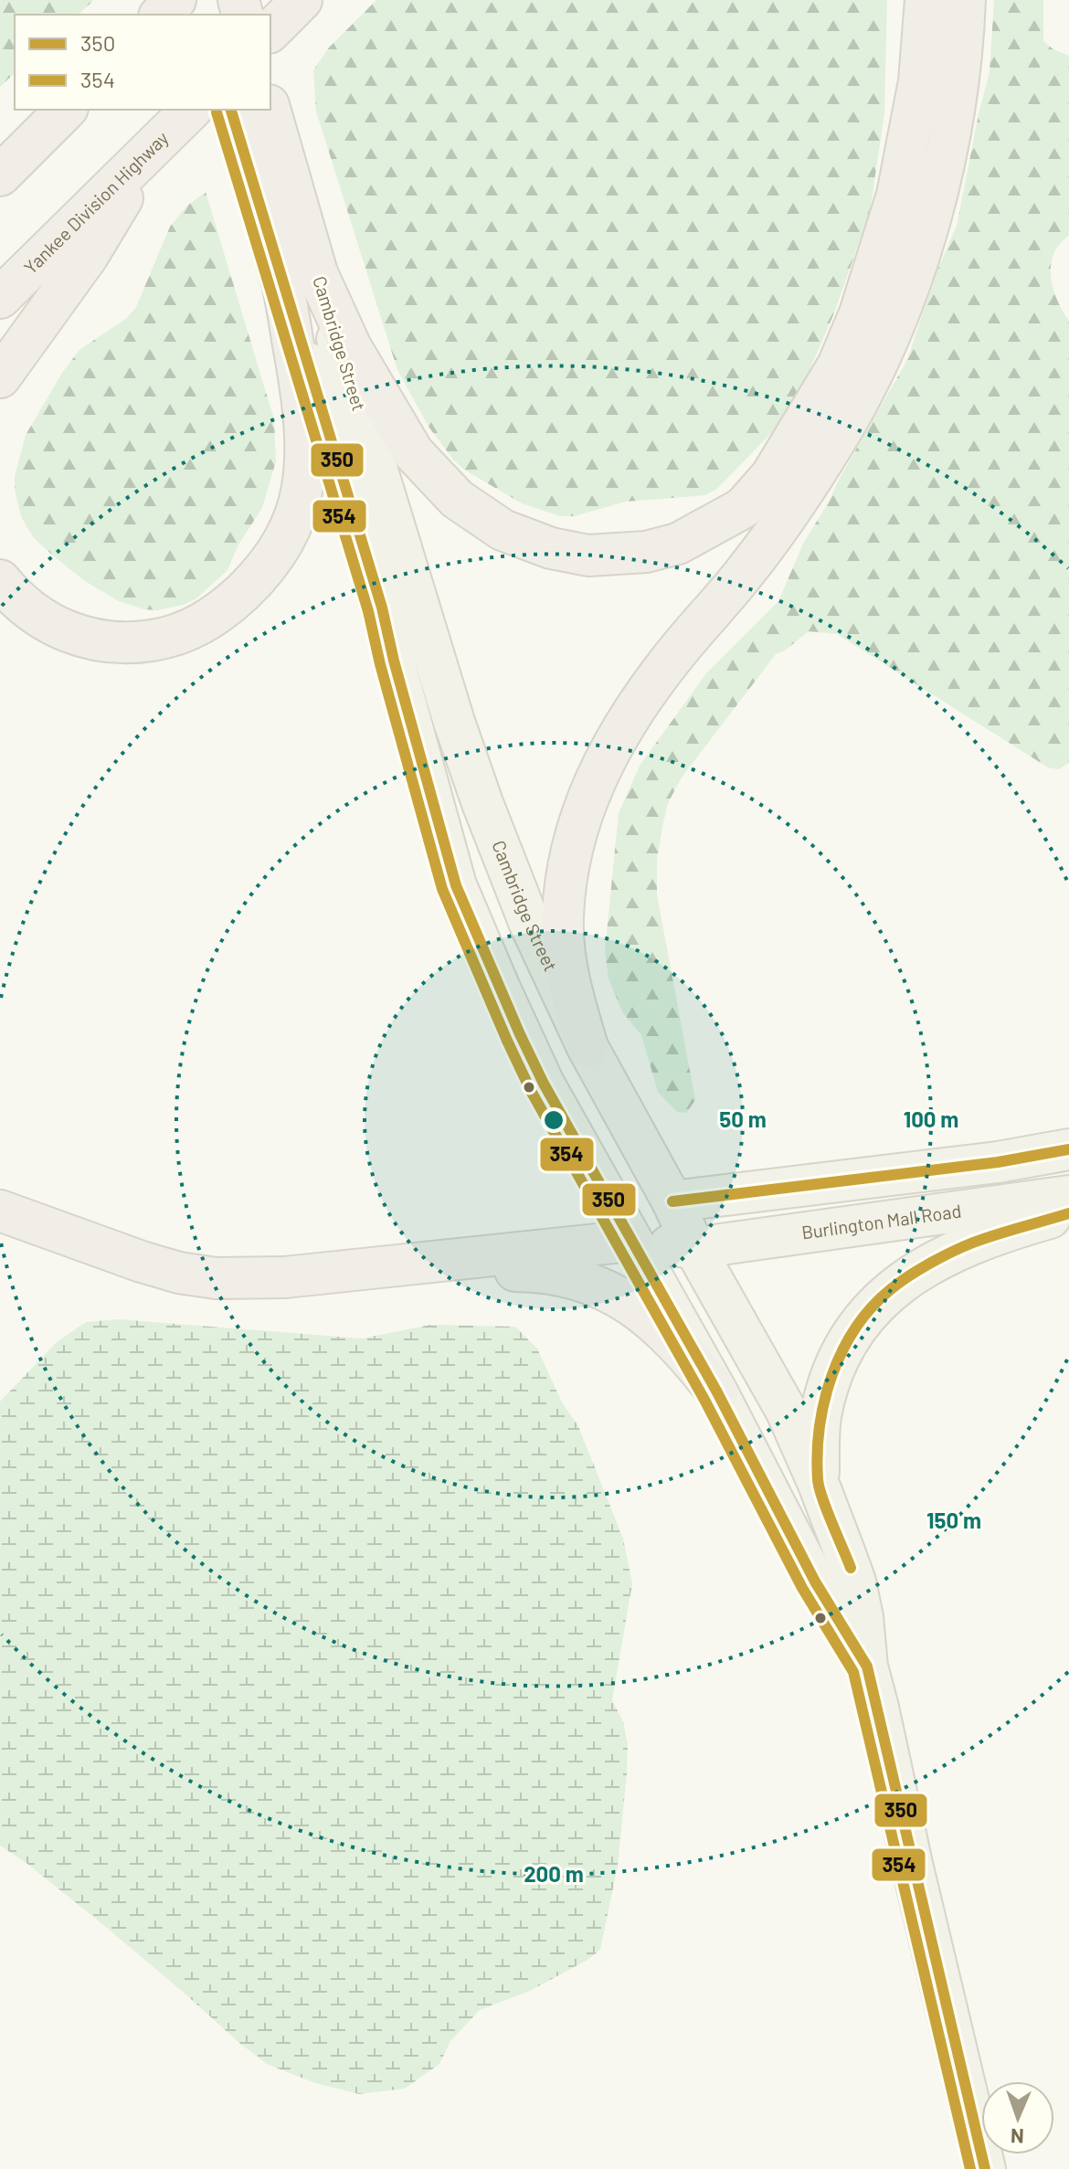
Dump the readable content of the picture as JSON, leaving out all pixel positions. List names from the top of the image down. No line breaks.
{"streets":{"highway":["Yankee Division Highway","Cambridge Street"],"main road":["Burlington Mall Road"]},"crossings":[["Cambridge Street","Burlington Mall Road"]],"lines":["transit line 350","transit line 354"],"legend":["350","354"],"north":"bottom","rings":["50 m","100 m","150 m","200 m"]}
